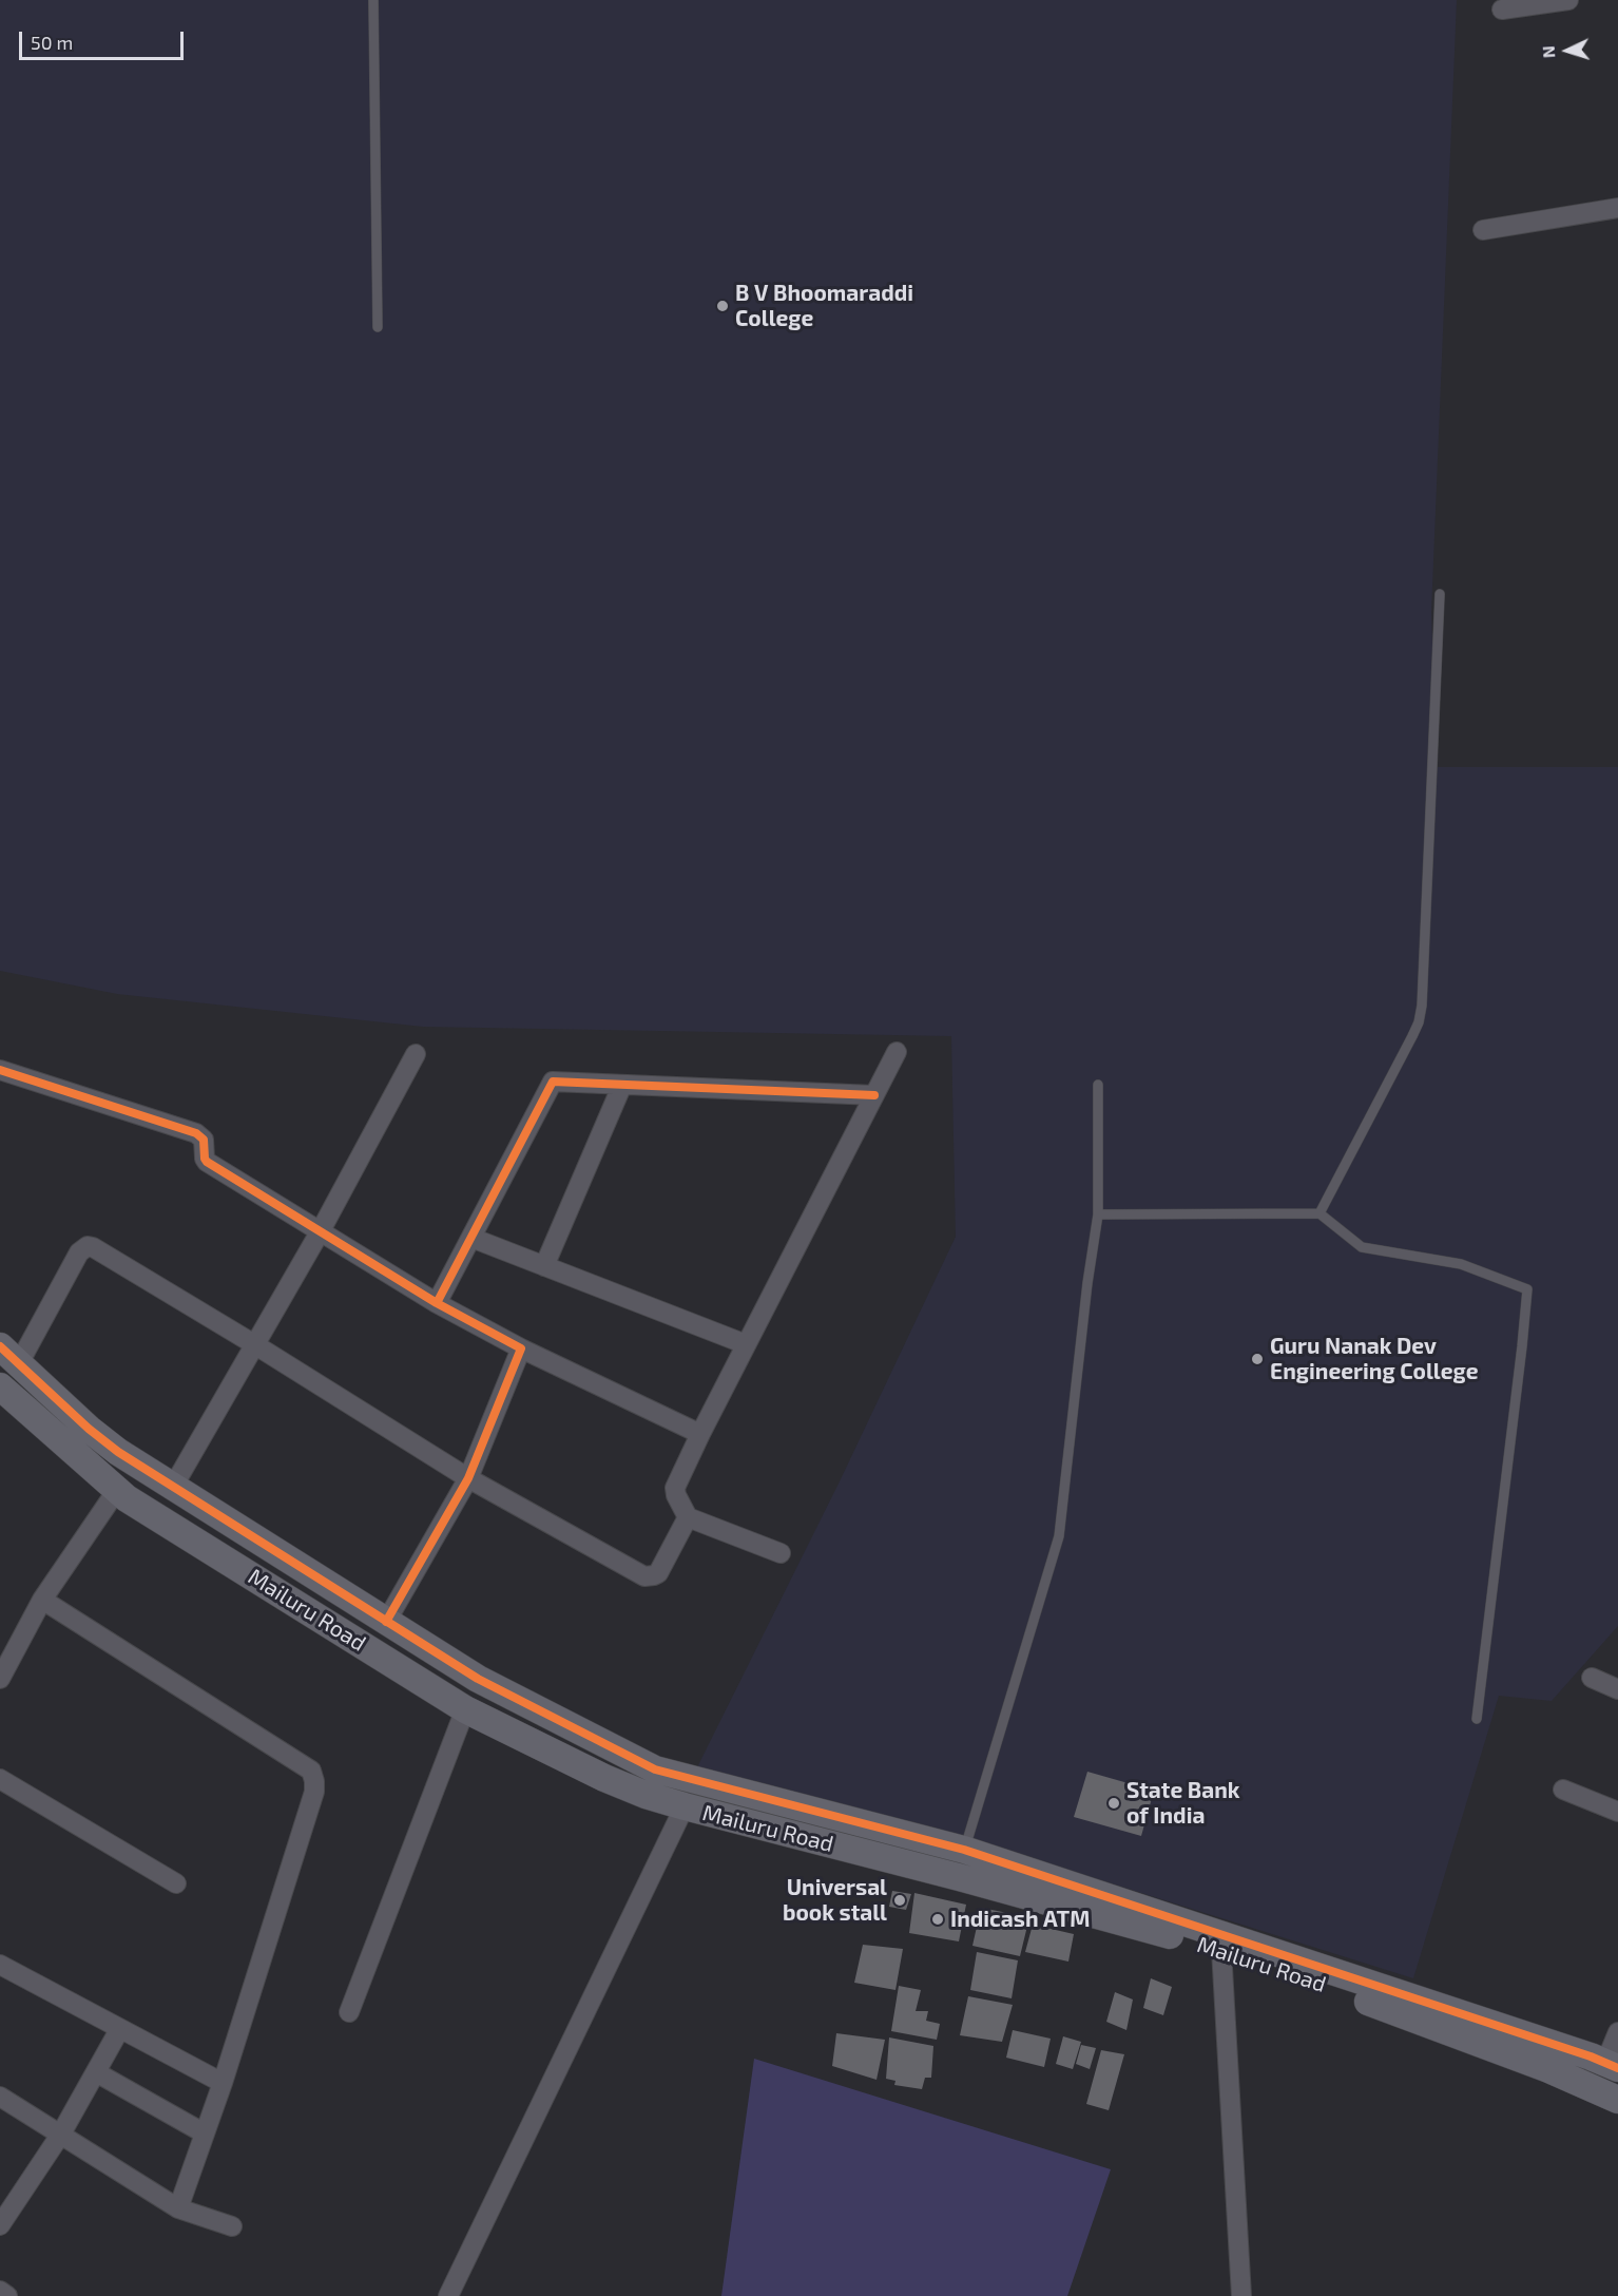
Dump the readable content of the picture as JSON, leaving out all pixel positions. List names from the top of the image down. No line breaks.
{"streets":{"street":["Mailuru Road"]},"places":["B V Bhoomaraddi College","Guru Nanak Dev Engineering College","State Bank of India","Universal book stall","Indicash ATM"],"scale_bar":"50 m","north":"left"}
